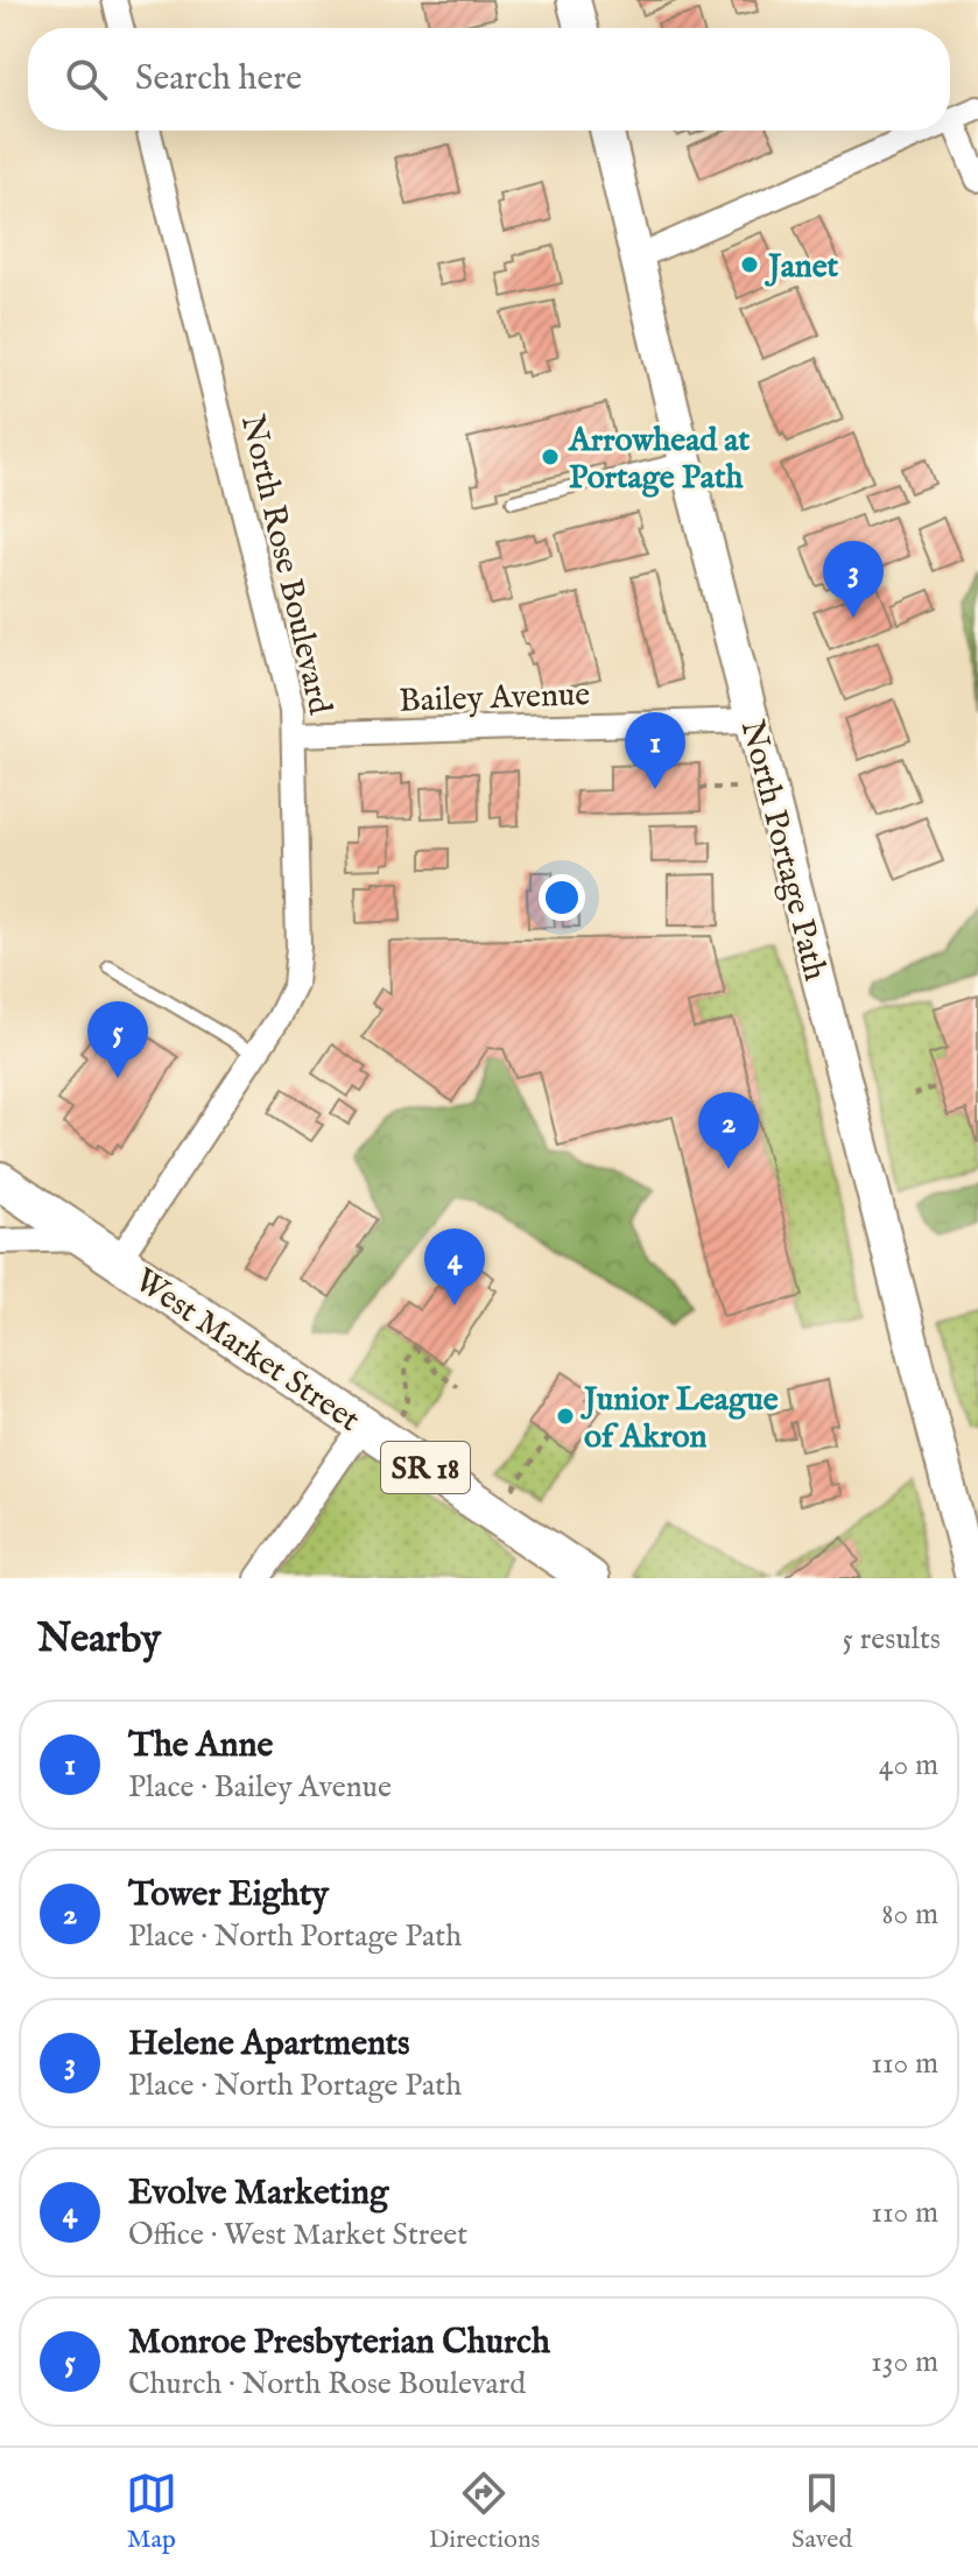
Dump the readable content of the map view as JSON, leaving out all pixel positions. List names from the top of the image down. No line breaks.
{"streets":{"main road":["North Portage Path","West Market Street","SR 18"],"street":["North Rose Boulevard","Bailey Avenue"]},"crossings":[["North Rose Boulevard","Bailey Avenue"],["North Rose Boulevard","West Market Street"],["Bailey Avenue","North Portage Path"]],"places":["Janet","Arrowhead at Portage Path","Junior League of Akron"],"page":{"search":"Search here","pins":["3","1","5","2","4"],"heading":["Nearby","5 results"],"list":[{"mark":"1","name":"The Anne","note":"Place · Bailey Avenue","value":"40 m"},{"mark":"2","name":"Tower Eighty","note":"Place · North Portage Path","value":"80 m"},{"mark":"3","name":"Helene Apartments","note":"Place · North Portage Path","value":"110 m"},{"mark":"4","name":"Evolve Marketing","note":"Office · West Market Street","value":"110 m"},{"mark":"5","name":"Monroe Presbyterian Church","note":"Church · North Rose Boulevard","value":"130 m"}],"nav":["Map","Directions","Saved"]}}
